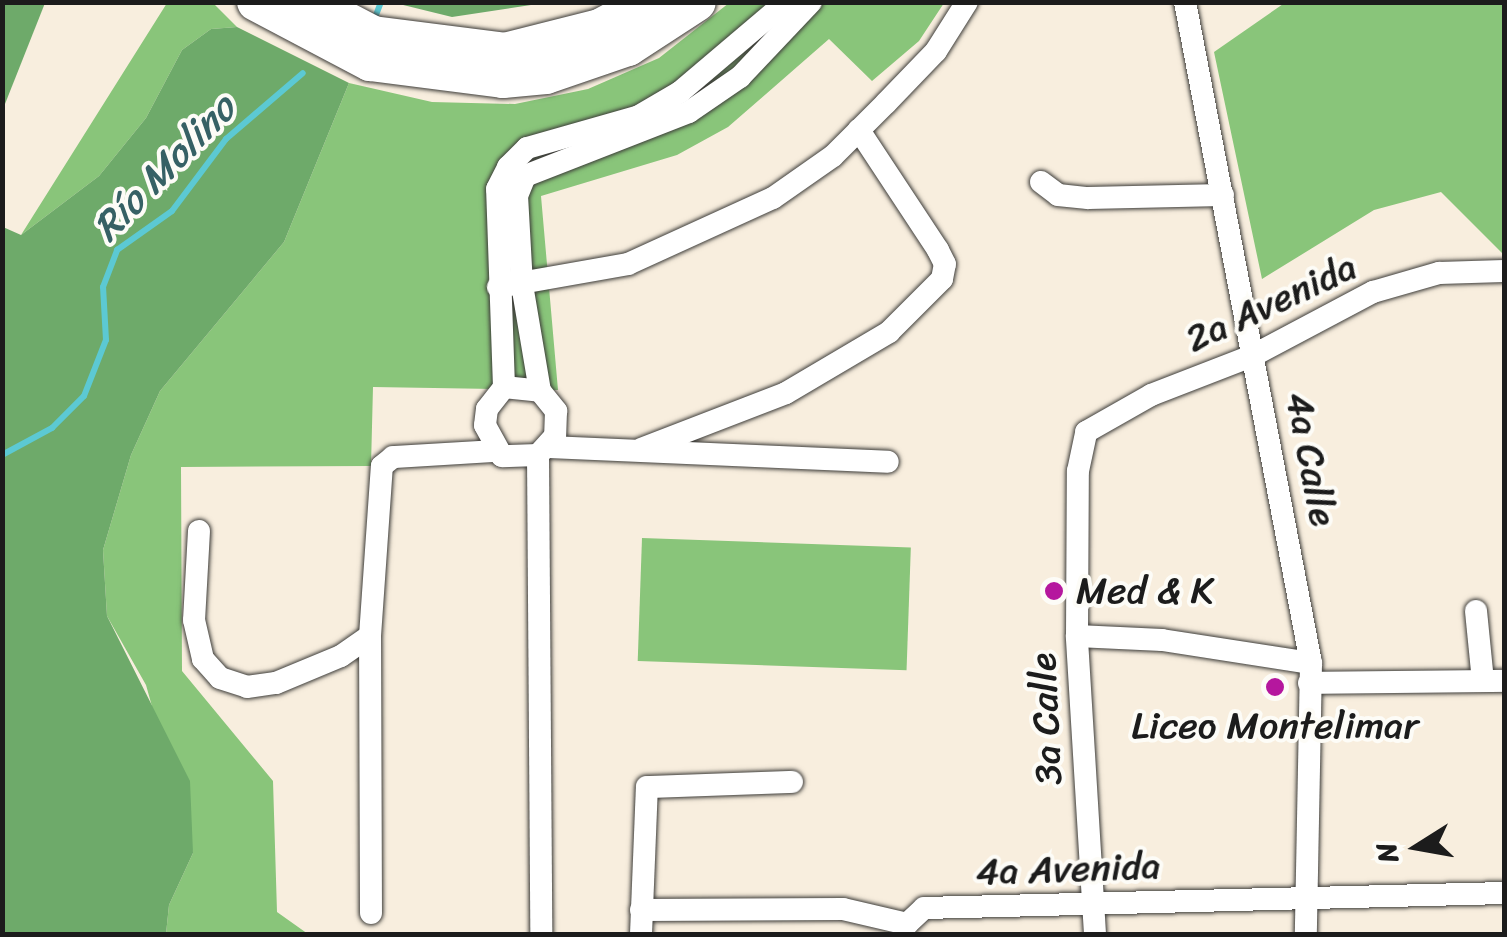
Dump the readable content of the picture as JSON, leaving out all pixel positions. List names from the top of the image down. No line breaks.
{"streets":{"street":["2a Avenida","4a Calle","3a Calle","4a Avenida"]},"crossings":[["2a Avenida","4a Calle"],["2a Avenida","3a Calle"],["4a Calle","4a Avenida"],["3a Calle","4a Avenida"]],"water":["Río Molino"],"places":["Med & K","Liceo Montelimar"],"north":"left"}
